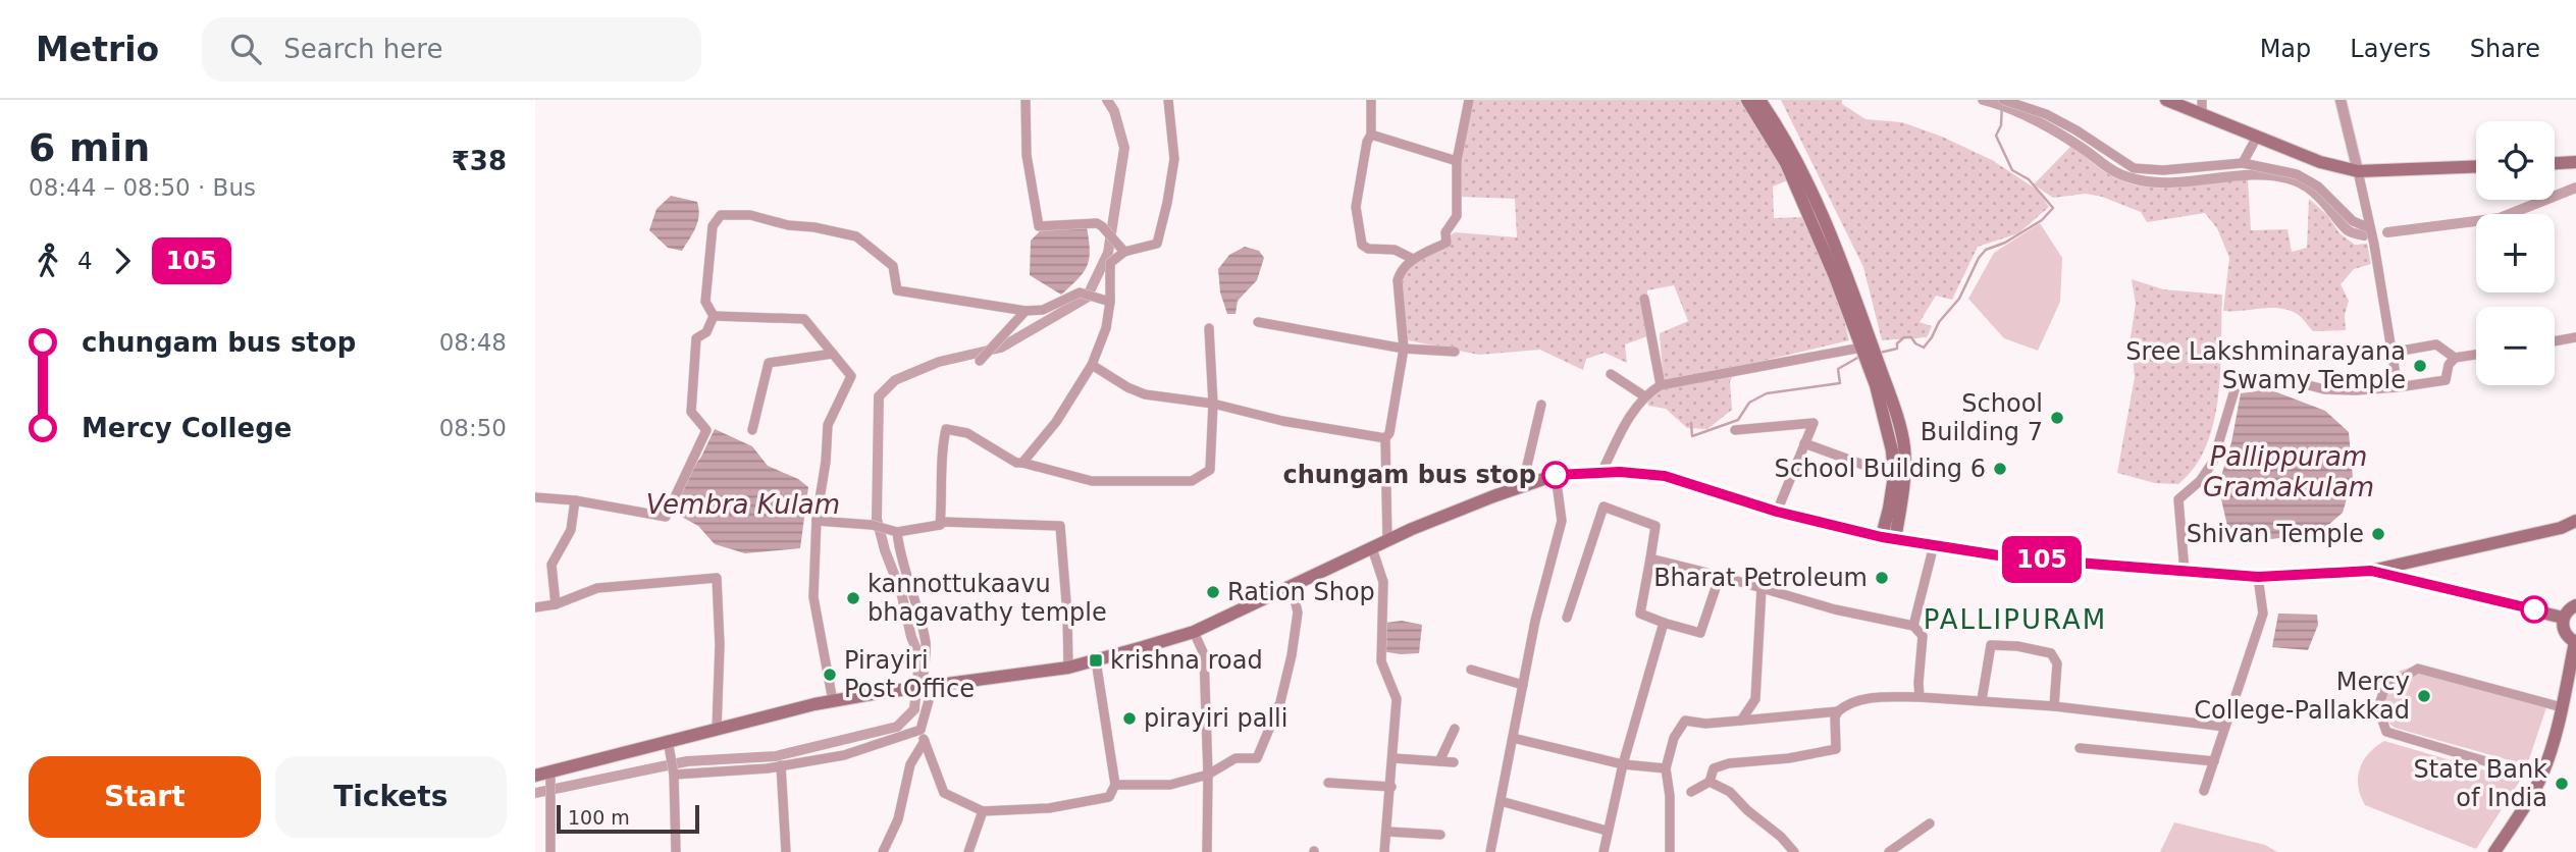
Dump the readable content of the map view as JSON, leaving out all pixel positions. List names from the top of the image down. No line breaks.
{"districts":["PALLIPURAM"],"water":["Pallippuram Gramakulam","Vembra Kulam"],"places":{"other":["Sree Lakshminarayana Swamy Temple","School Building 7","School Building 6","chungam bus stop","Shivan Temple","Bharat Petroleum","Ration Shop","kannottukaavu bhagavathy temple","Pirayiri Post Office","Mercy College-Pallakkad","pirayiri palli","State Bank of India"],"transit":["krishna road"]},"lines":["bus line 105"],"scale_bar":"100 m","page":{"header":"Metrio","search":"Search here","nav":["Map","Layers","Share"],"heading":["6 min","08:44 – 08:50 · Bus","₹38"],"on_map":"105","map_buttons":["+","−"],"legs":["4","105"],"list":[{"name":"chungam bus stop","value":"08:48"},{"name":"Mercy College","value":"08:50"}],"buttons":["Start","Tickets"],"scale":"100 m"}}
